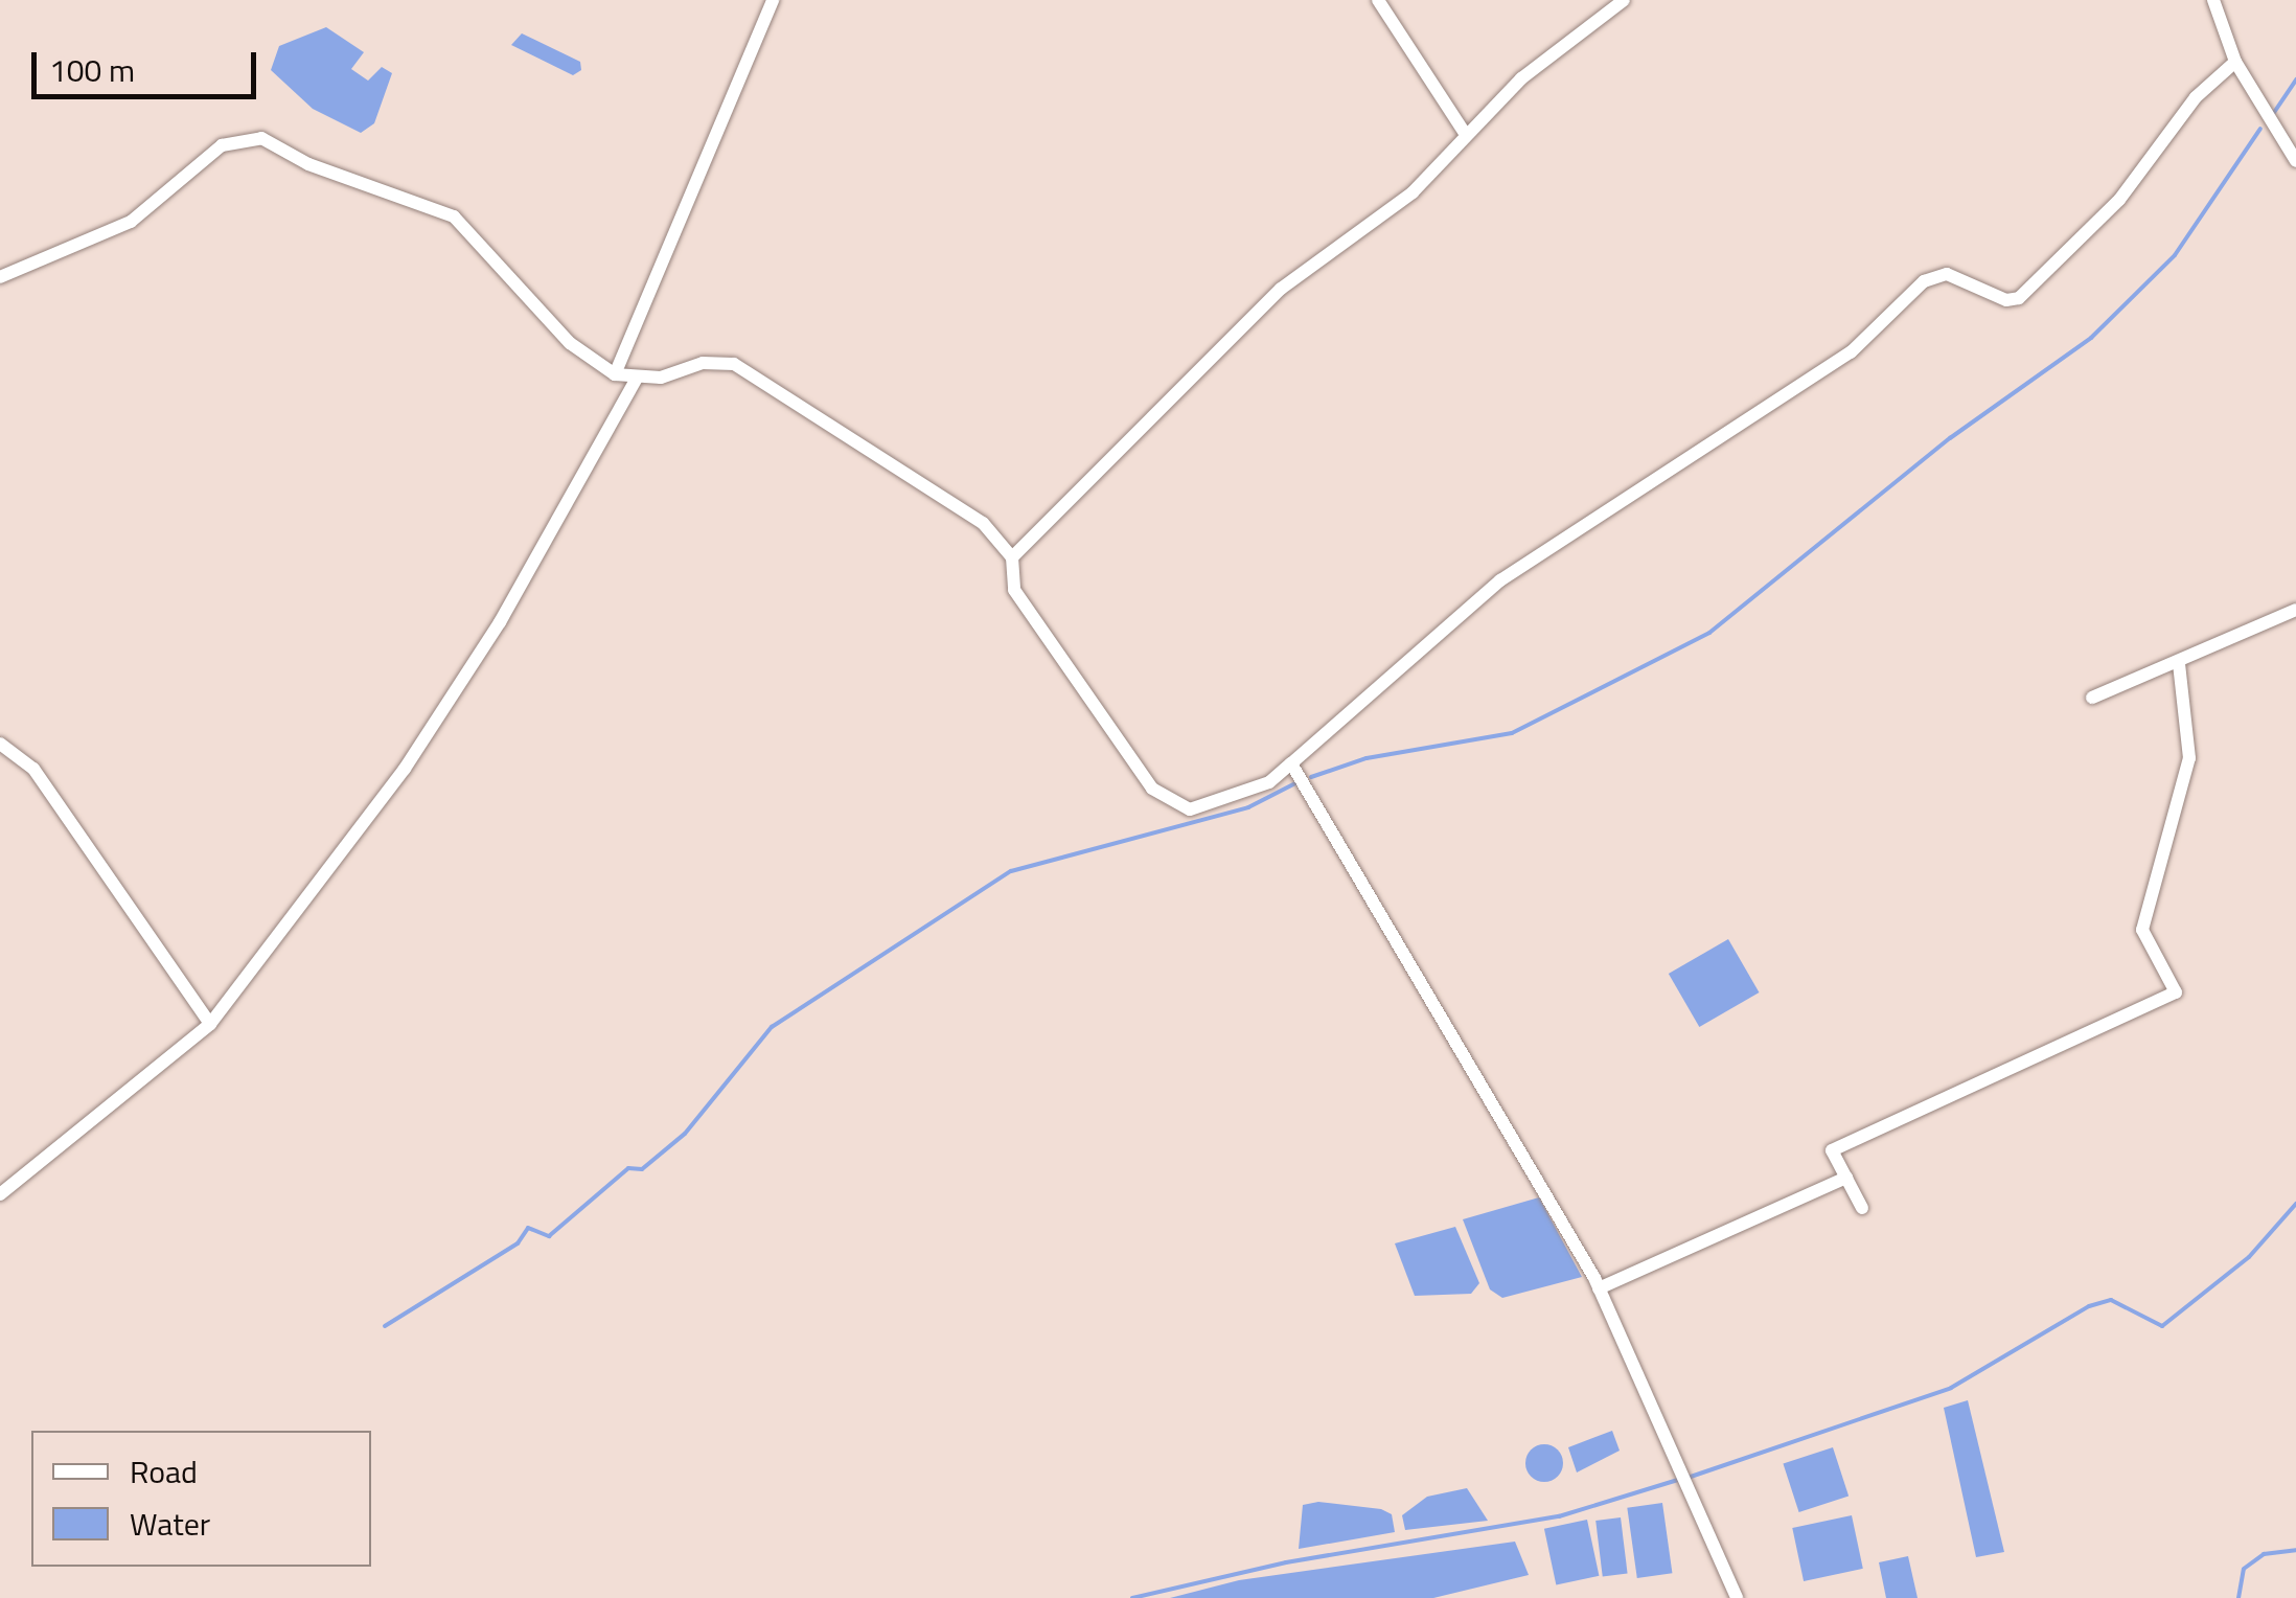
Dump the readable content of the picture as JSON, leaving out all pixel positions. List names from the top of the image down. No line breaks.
{"legend":["Road","Water"],"scale_bar":"100 m"}
